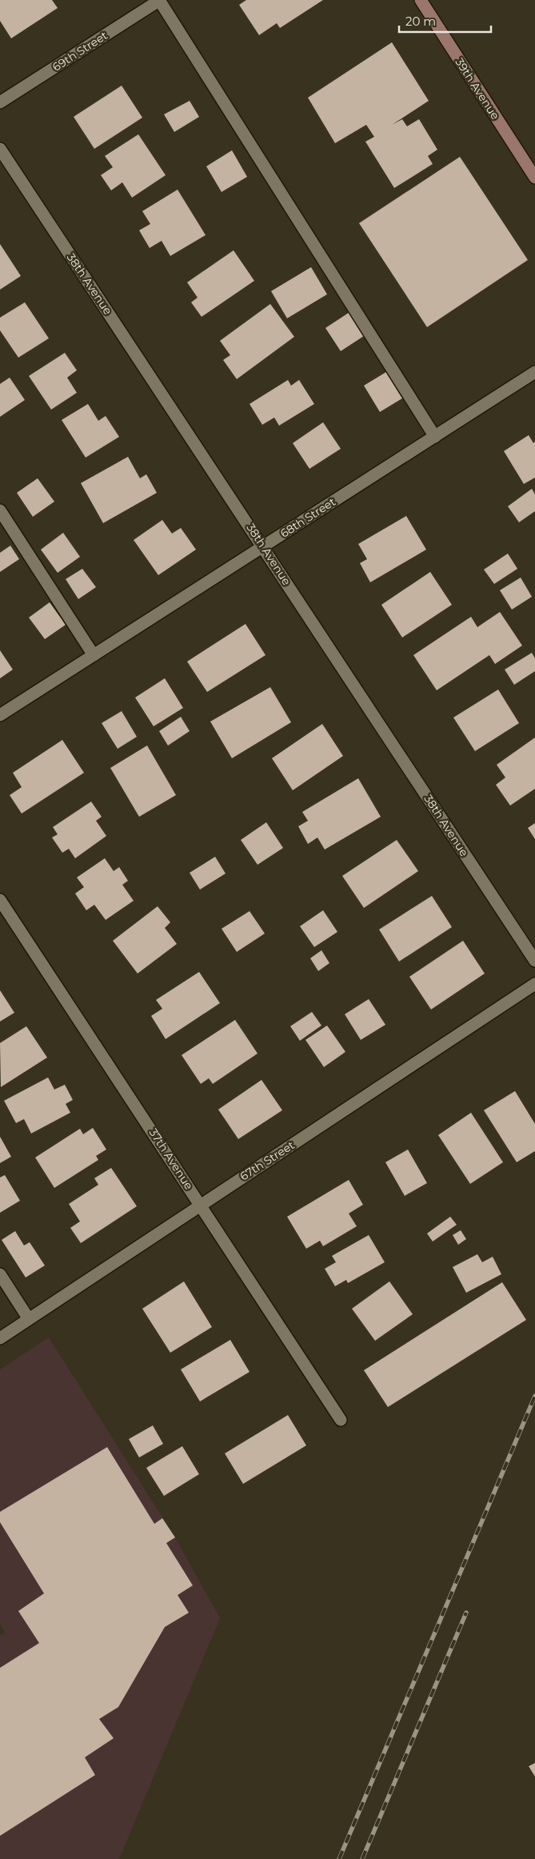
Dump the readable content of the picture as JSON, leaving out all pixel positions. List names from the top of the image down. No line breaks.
{"streets":{"main road":["39th Avenue"],"street":["69th Street","38th Avenue","68th Street","37th Avenue","67th Street"]},"crossings":[["38th Avenue","68th Street"],["37th Avenue","67th Street"]],"scale_bar":"20 m"}
